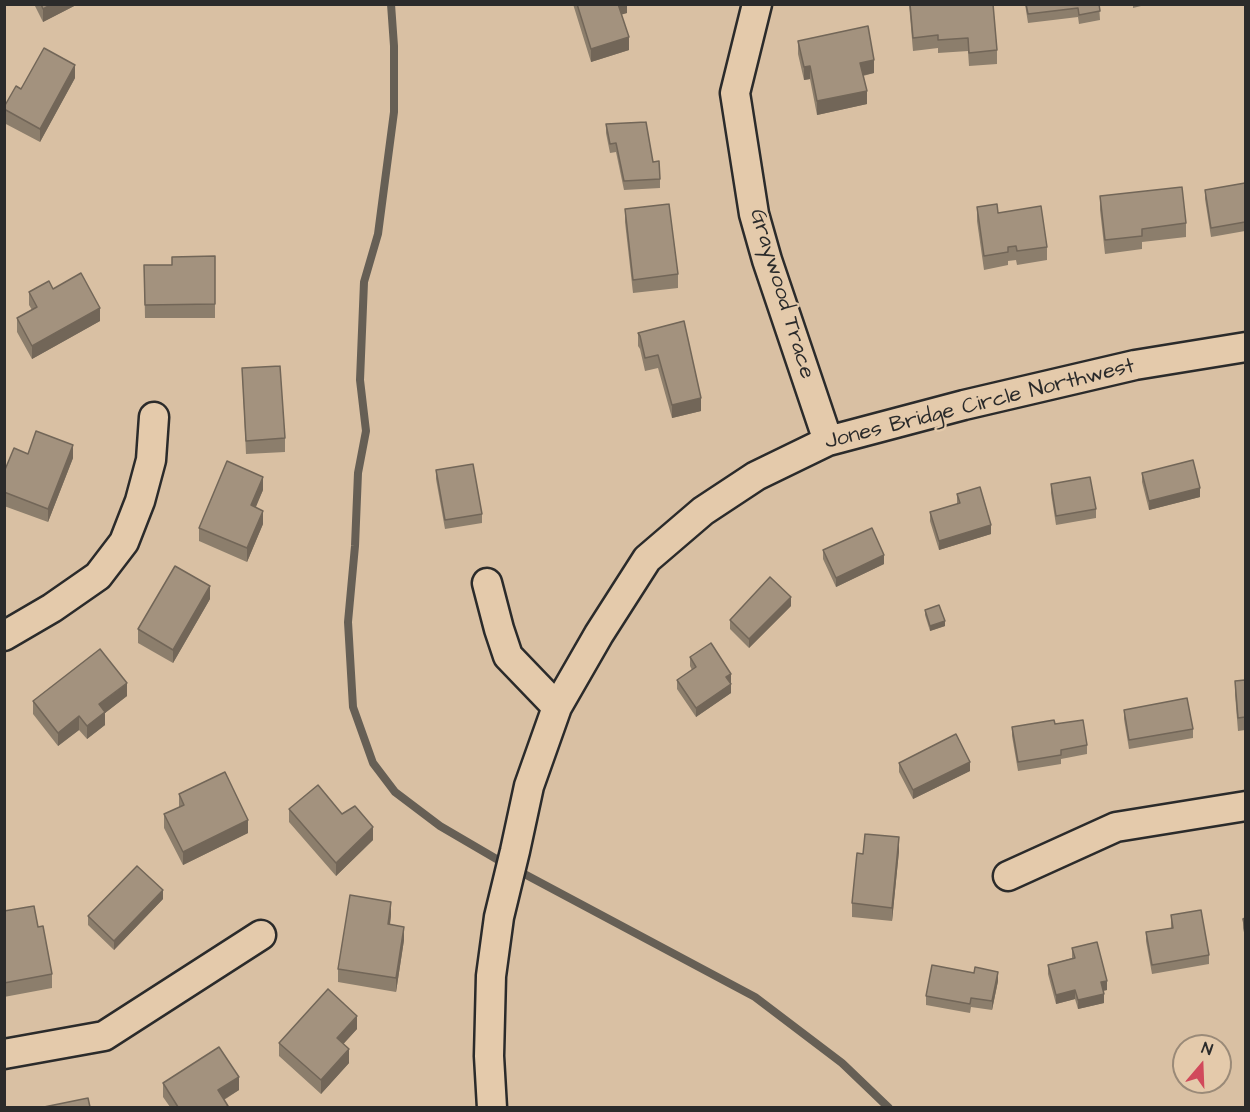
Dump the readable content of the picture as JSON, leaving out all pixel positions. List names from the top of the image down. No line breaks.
{"streets":{"street":["Graywood Trace","Jones Bridge Circle Northwest"]},"crossings":[["Graywood Trace","Jones Bridge Circle Northwest"]],"north":"top"}
